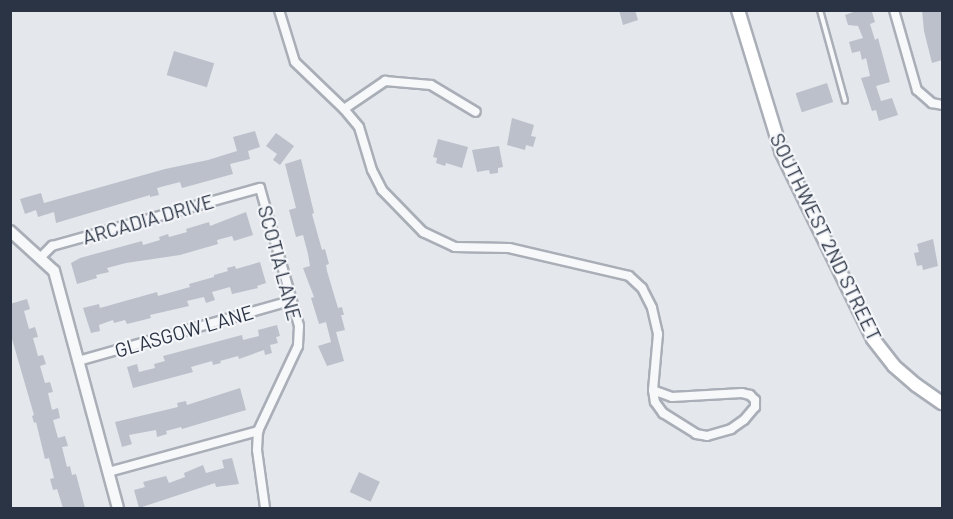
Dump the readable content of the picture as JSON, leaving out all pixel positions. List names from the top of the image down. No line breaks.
{"streets":{"main road":["SOUTHWEST 2ND STREET"],"street":["ARCADIA DRIVE","SCOTIA LANE","GLASGOW LANE"]},"crossings":[["ARCADIA DRIVE","SCOTIA LANE"],["SCOTIA LANE","GLASGOW LANE"]]}
